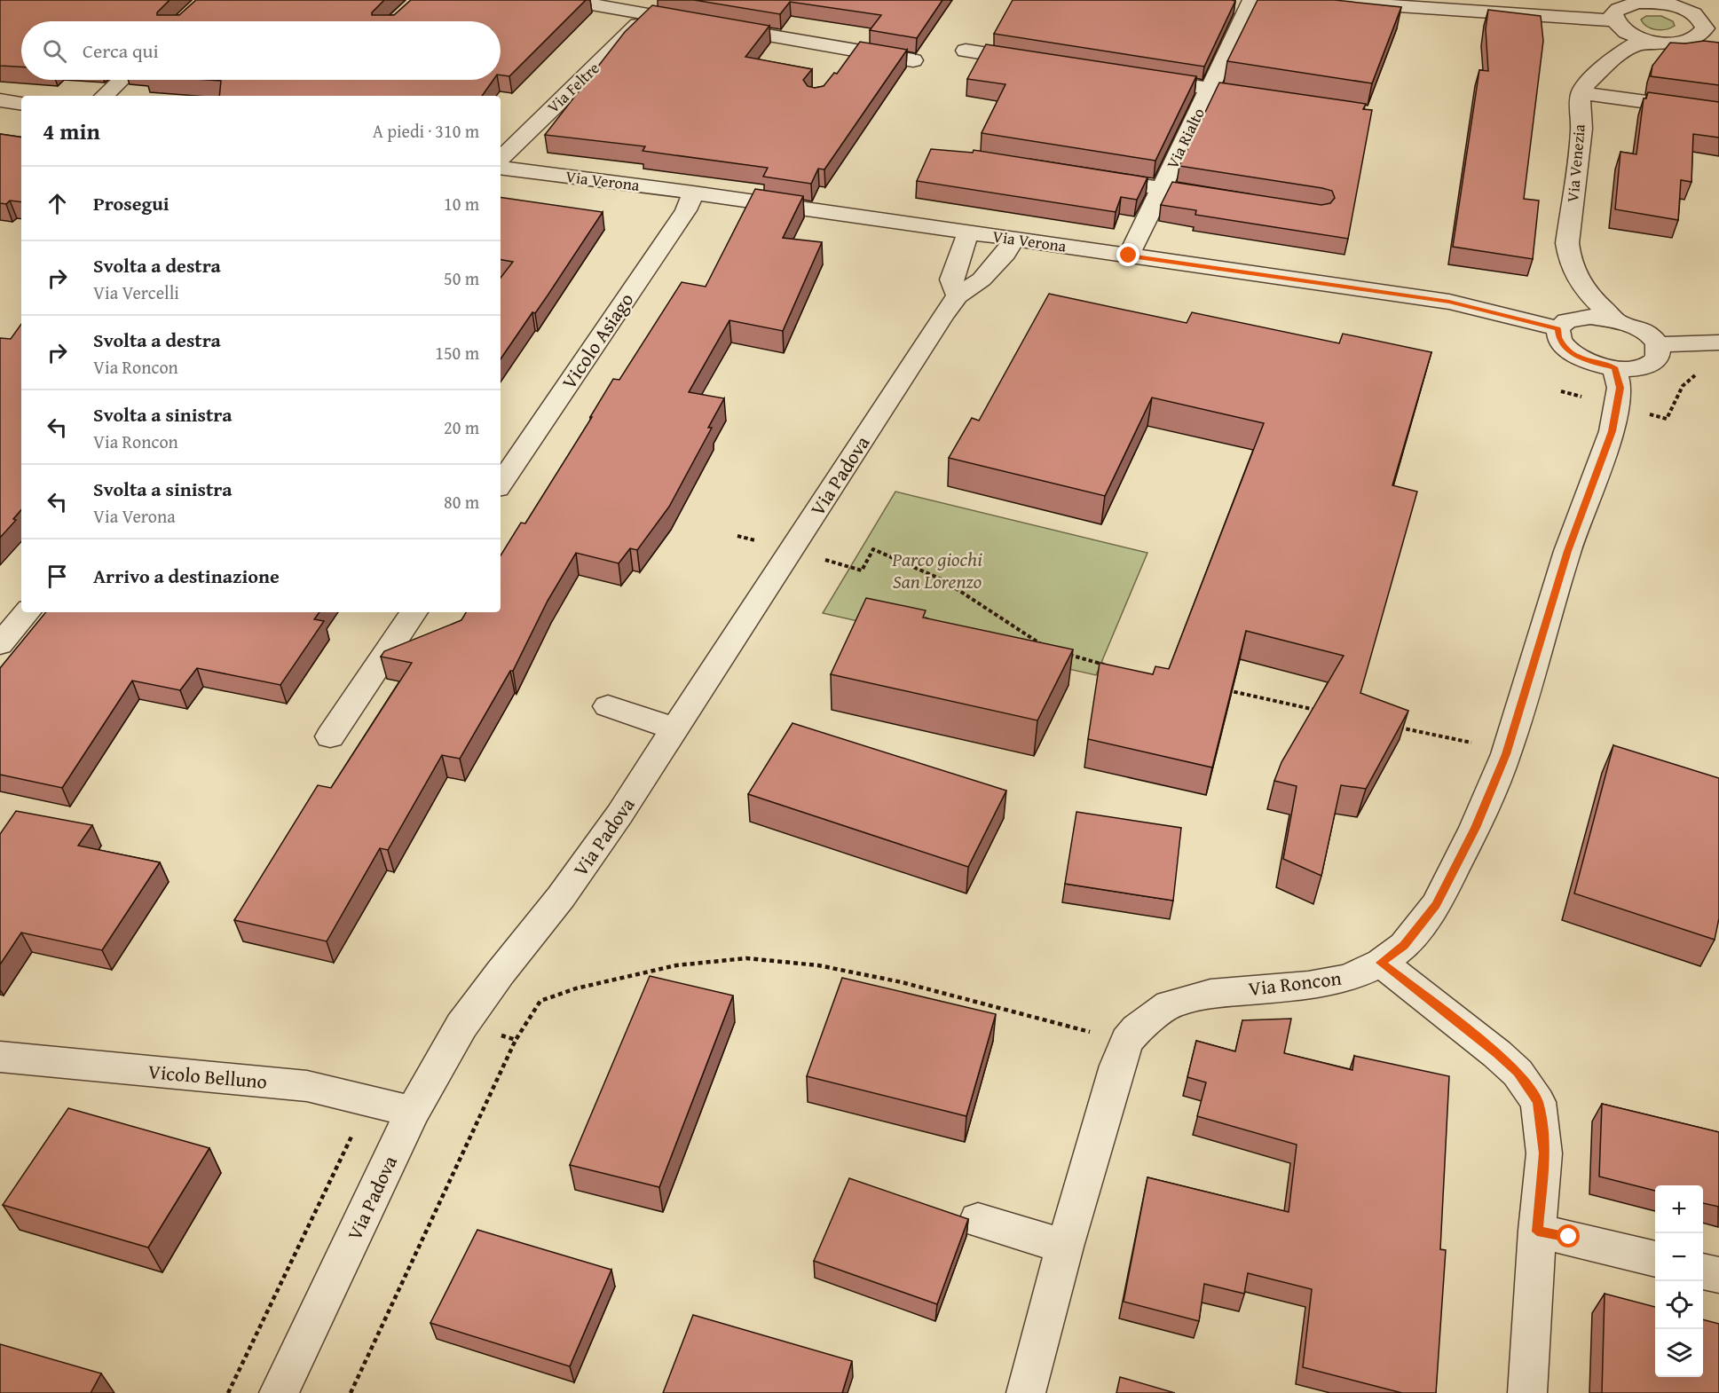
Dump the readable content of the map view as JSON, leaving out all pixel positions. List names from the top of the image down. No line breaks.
{"streets":{"street":["Via Feltre","Via Rialto","Via Venezia","Via Verona","Vicolo Asiago","Via Padova","Via Roncon","Vicolo Belluno"]},"crossings":[["Via Rialto","Via Verona"],["Via Verona","Vicolo Asiago"],["Via Verona","Via Padova"],["Via Padova","Vicolo Belluno"]],"parks":["Parco giochi San Lorenzo"],"page":{"search":"Cerca qui","heading":["4 min","A piedi · 310 m"],"list":[["Prosegui","10 m"],["Svolta a destra","Via Vercelli","50 m"],["Svolta a destra","Via Roncon","150 m"],["Svolta a sinistra","Via Roncon","20 m"],["Svolta a sinistra","Via Verona","80 m"],"Arrivo a destinazione"],"map_buttons":["+","−"]}}
